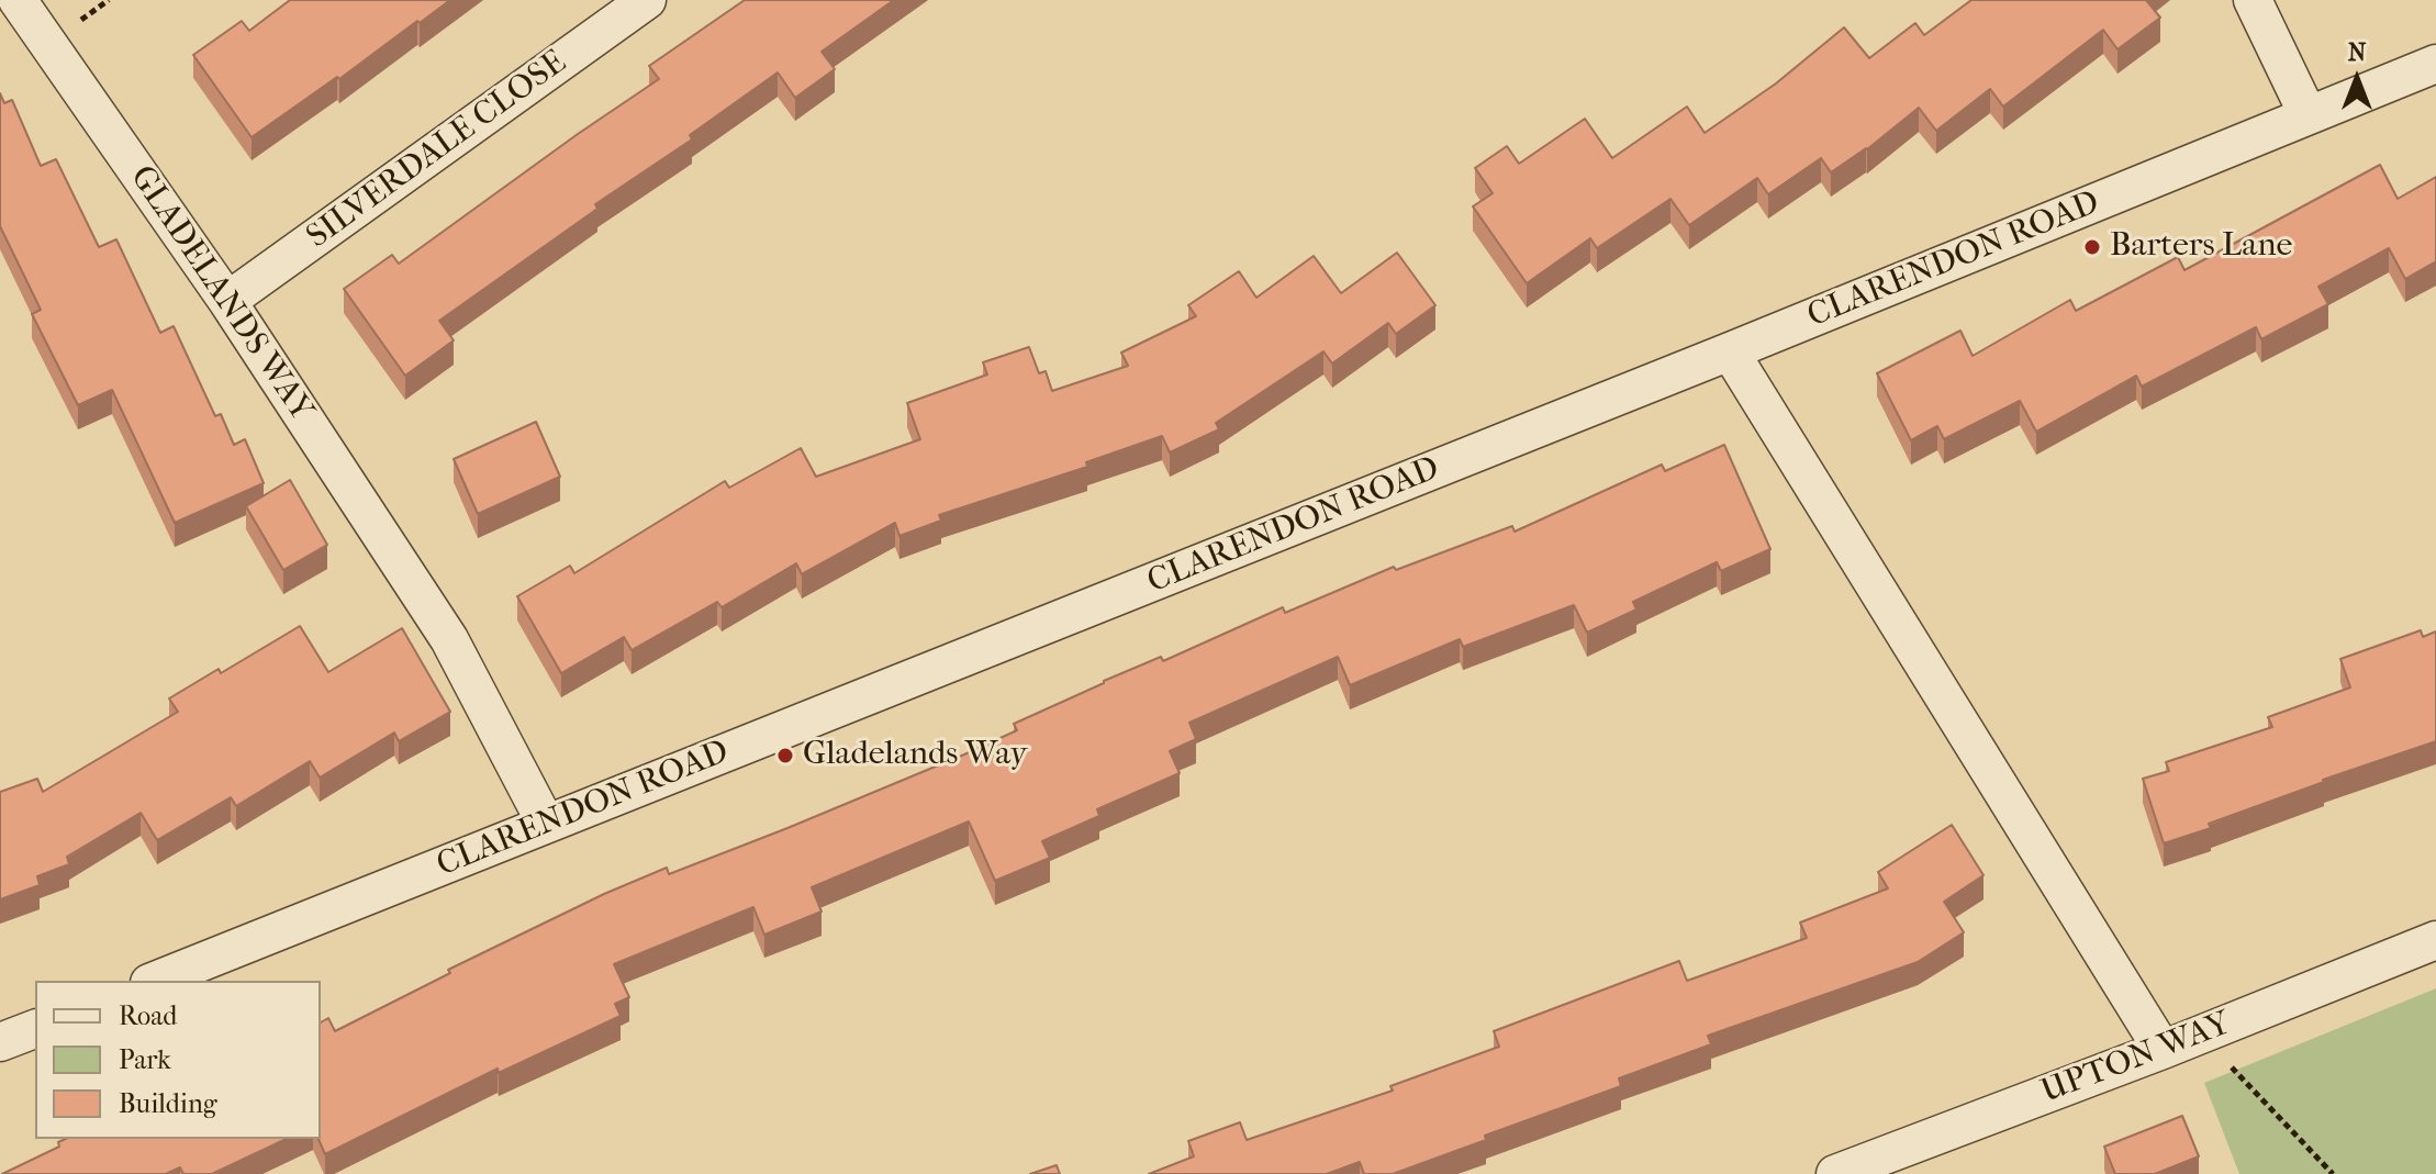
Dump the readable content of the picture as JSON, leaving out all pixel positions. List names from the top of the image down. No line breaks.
{"streets":{"street":["SILVERDALE CLOSE","CLARENDON ROAD","GLADELANDS WAY","UPTON WAY"]},"crossings":[["SILVERDALE CLOSE","GLADELANDS WAY"],["CLARENDON ROAD","GLADELANDS WAY"]],"places":["Barters Lane","Gladelands Way"],"legend":["Road","Park","Building"],"north":"top"}
